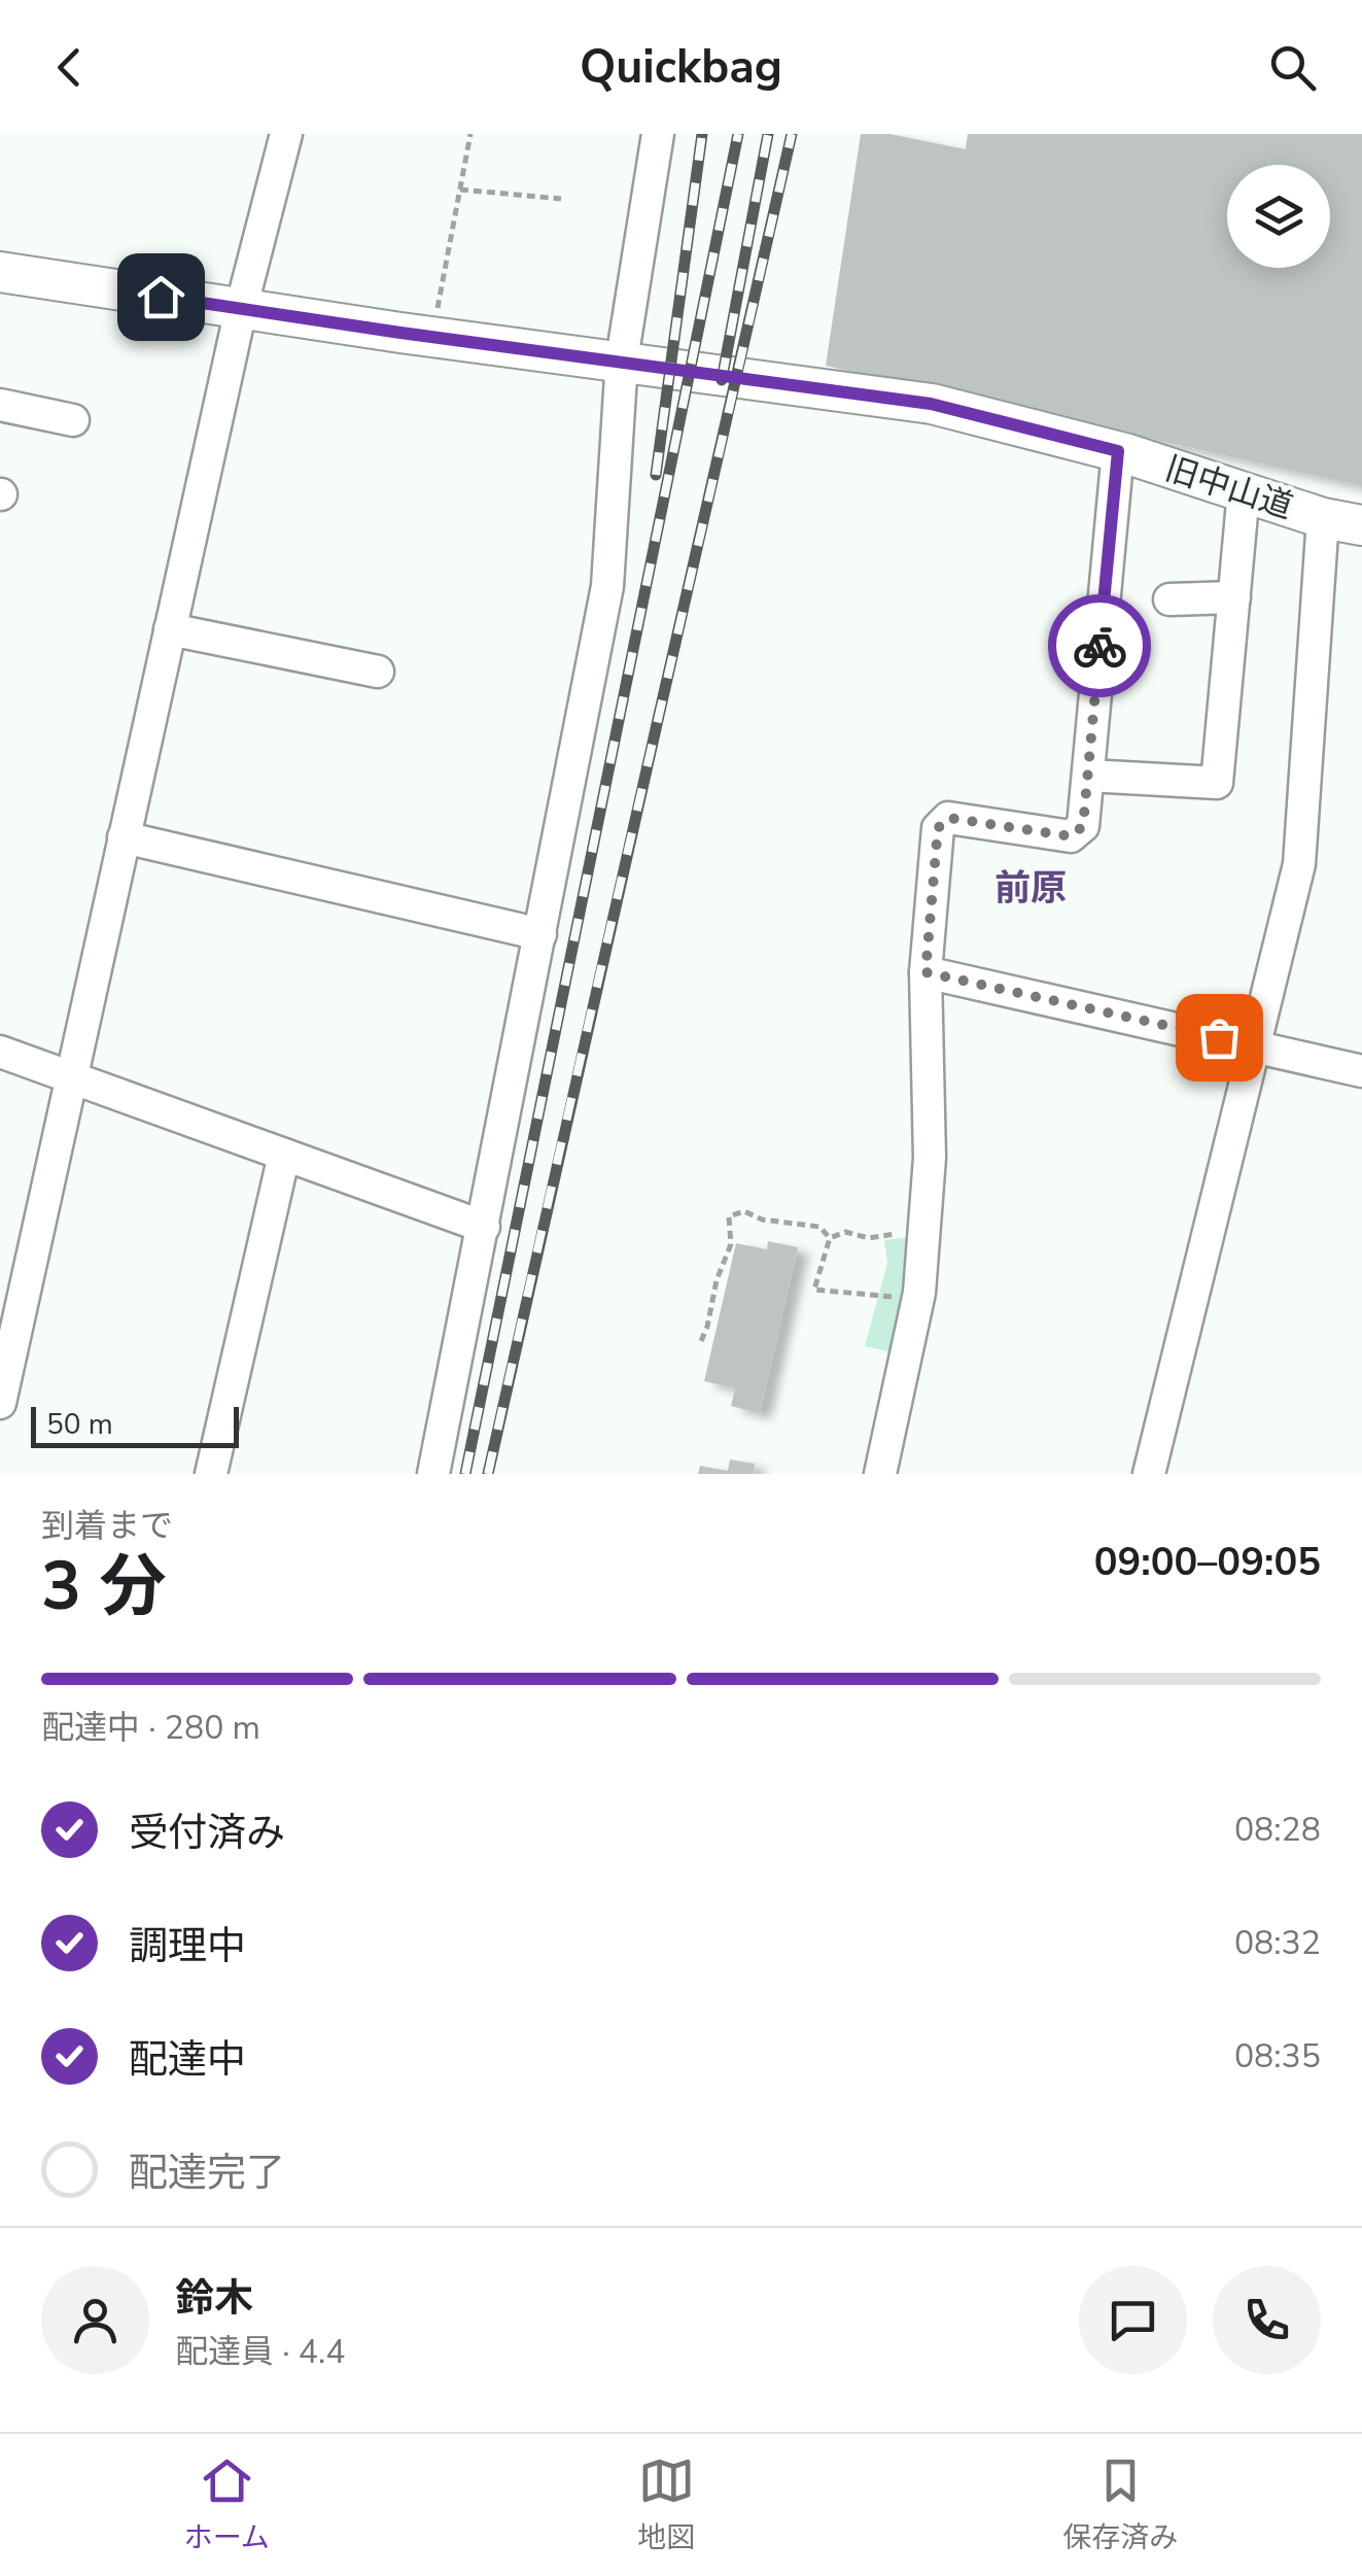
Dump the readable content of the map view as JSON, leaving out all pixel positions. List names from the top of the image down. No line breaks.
{"streets":{"street":["旧中山道"]},"districts":["前原"],"scale_bar":"50 m","page":{"header":"Quickbag","scale":"50 m","heading":["3 分","到着まで","09:00–09:05"],"panel":["鈴木","配達員 · 4.4"],"bar":"配達中 · 280 m","list":[["受付済み","08:28"],["調理中","08:32"],["配達中","08:35"],"配達完了"],"tabs":["ホーム","地図","保存済み"]}}
